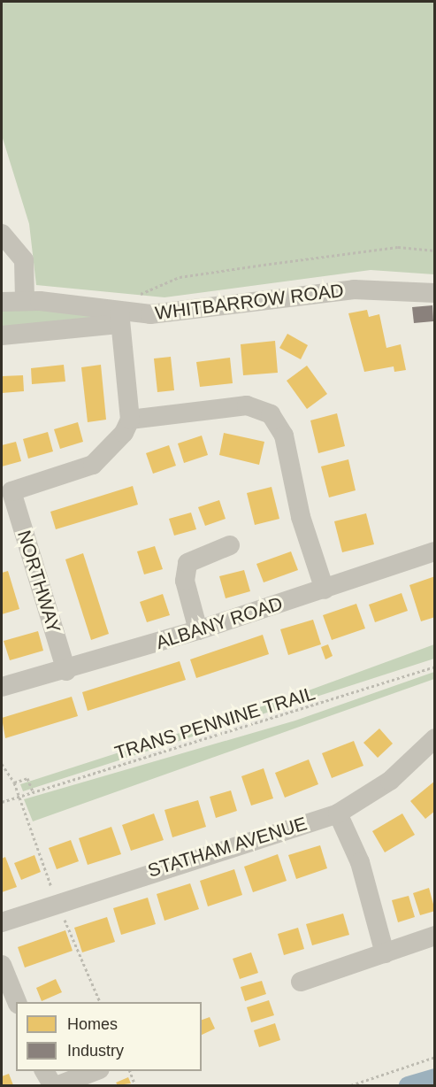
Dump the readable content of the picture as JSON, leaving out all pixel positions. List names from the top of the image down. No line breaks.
{"streets":{"street":["WHITBARROW ROAD","NORTHWAY","ALBANY ROAD","STATHAM AVENUE"],"path":["TRANS PENNINE TRAIL"]},"crossings":[["NORTHWAY","ALBANY ROAD"]],"legend":["Homes","Industry"]}
